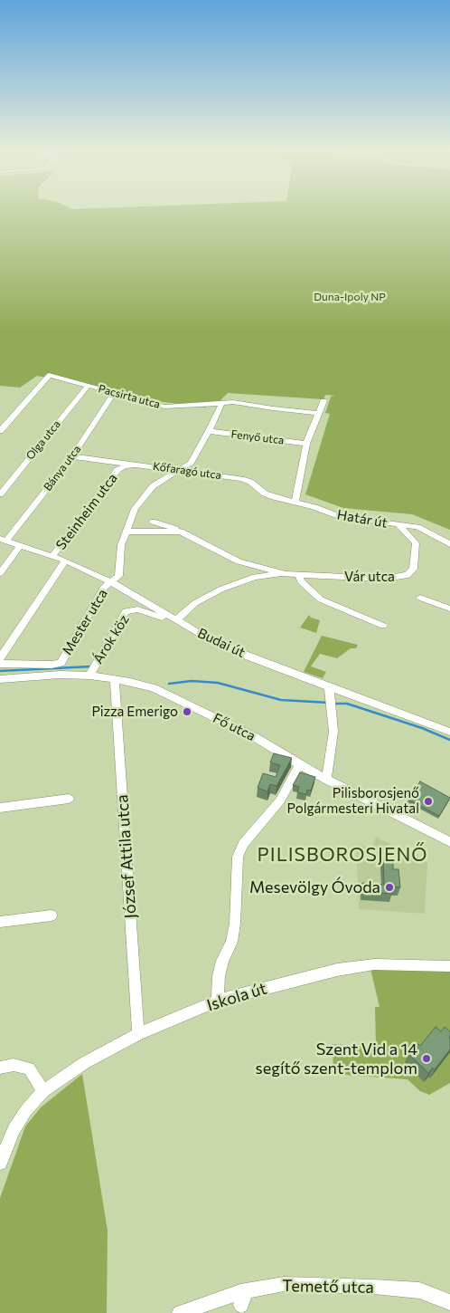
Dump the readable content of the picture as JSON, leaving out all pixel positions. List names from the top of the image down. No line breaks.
{"streets":{"street":["Pacsirta utca","Fenyő utca","Olga utca","Bánya utca","Kőfaragó utca","Steinheim utca","Határ út","Vár utca","Mester utca","Árok köz","Budai út","Fő utca","József Attila utca","Iskola út","Temető utca"]},"crossings":[["Pacsirta utca","Olga utca"],["Pacsirta utca","Bánya utca"],["Pacsirta utca","Mester utca"],["Fenyő utca","Mester utca"],["Bánya utca","Kőfaragó utca"],["Bánya utca","Budai út"],["Kőfaragó utca","Steinheim utca"],["Kőfaragó utca","Határ út"],["Kőfaragó utca","Mester utca"],["Steinheim utca","Budai út"],["Határ út","Vár utca"],["Vár utca","Mester utca"],["Mester utca","Budai út"],["Árok köz","Budai út"],["Árok köz","Fő utca"],["Fő utca","József Attila utca"],["József Attila utca","Iskola út"]],"districts":["PILISBOROSJENŐ"],"parks":["Duna-Ipoly NP"],"places":["Pizza Emerigo","Pilisborosjenő Polgármesteri Hivatal","Mesevölgy Óvoda","Szent Vid a 14 segítő szent-templom"]}
